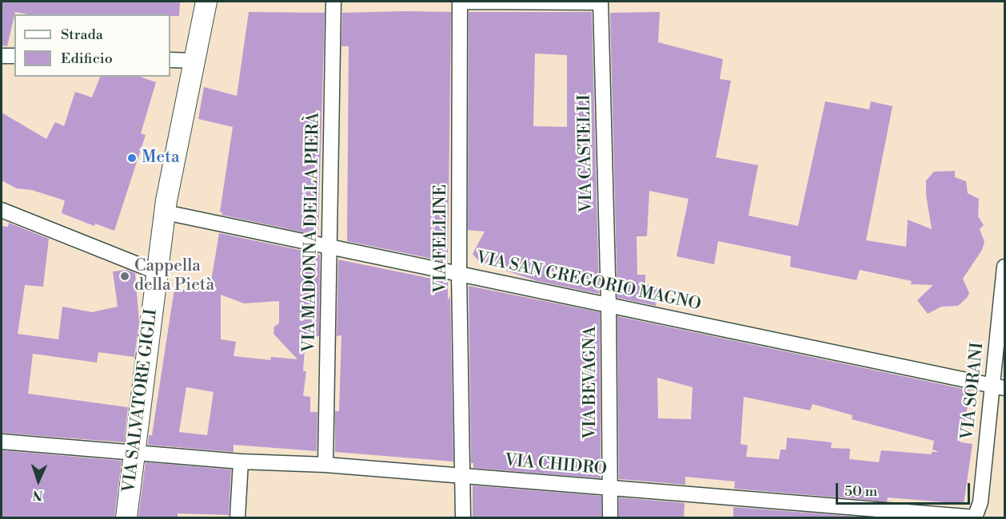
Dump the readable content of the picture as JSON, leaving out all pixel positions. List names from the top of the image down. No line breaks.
{"streets":{"street":["VIA CASTELLI","VIA MADONNA DELLA PIERÀ","VIA FELLINE","VIA SAN GREGORIO MAGNO","VIA BEVAGNA","VIA SORANI","VIA SALVATORE GIGLI","VIA CHIDRO"]},"crossings":[["VIA CASTELLI","VIA SAN GREGORIO MAGNO"],["VIA CASTELLI","VIA BEVAGNA"],["VIA MADONNA DELLA PIERÀ","VIA SAN GREGORIO MAGNO"],["VIA MADONNA DELLA PIERÀ","VIA CHIDRO"],["VIA FELLINE","VIA SAN GREGORIO MAGNO"],["VIA FELLINE","VIA CHIDRO"],["VIA SAN GREGORIO MAGNO","VIA BEVAGNA"],["VIA SAN GREGORIO MAGNO","VIA SORANI"],["VIA SAN GREGORIO MAGNO","VIA SALVATORE GIGLI"],["VIA BEVAGNA","VIA CHIDRO"],["VIA SORANI","VIA CHIDRO"],["VIA SALVATORE GIGLI","VIA CHIDRO"]],"places":["Meta","Cappella della Pietà"],"legend":["Strada","Edificio"],"scale_bar":"50 m","north":"bottom"}
